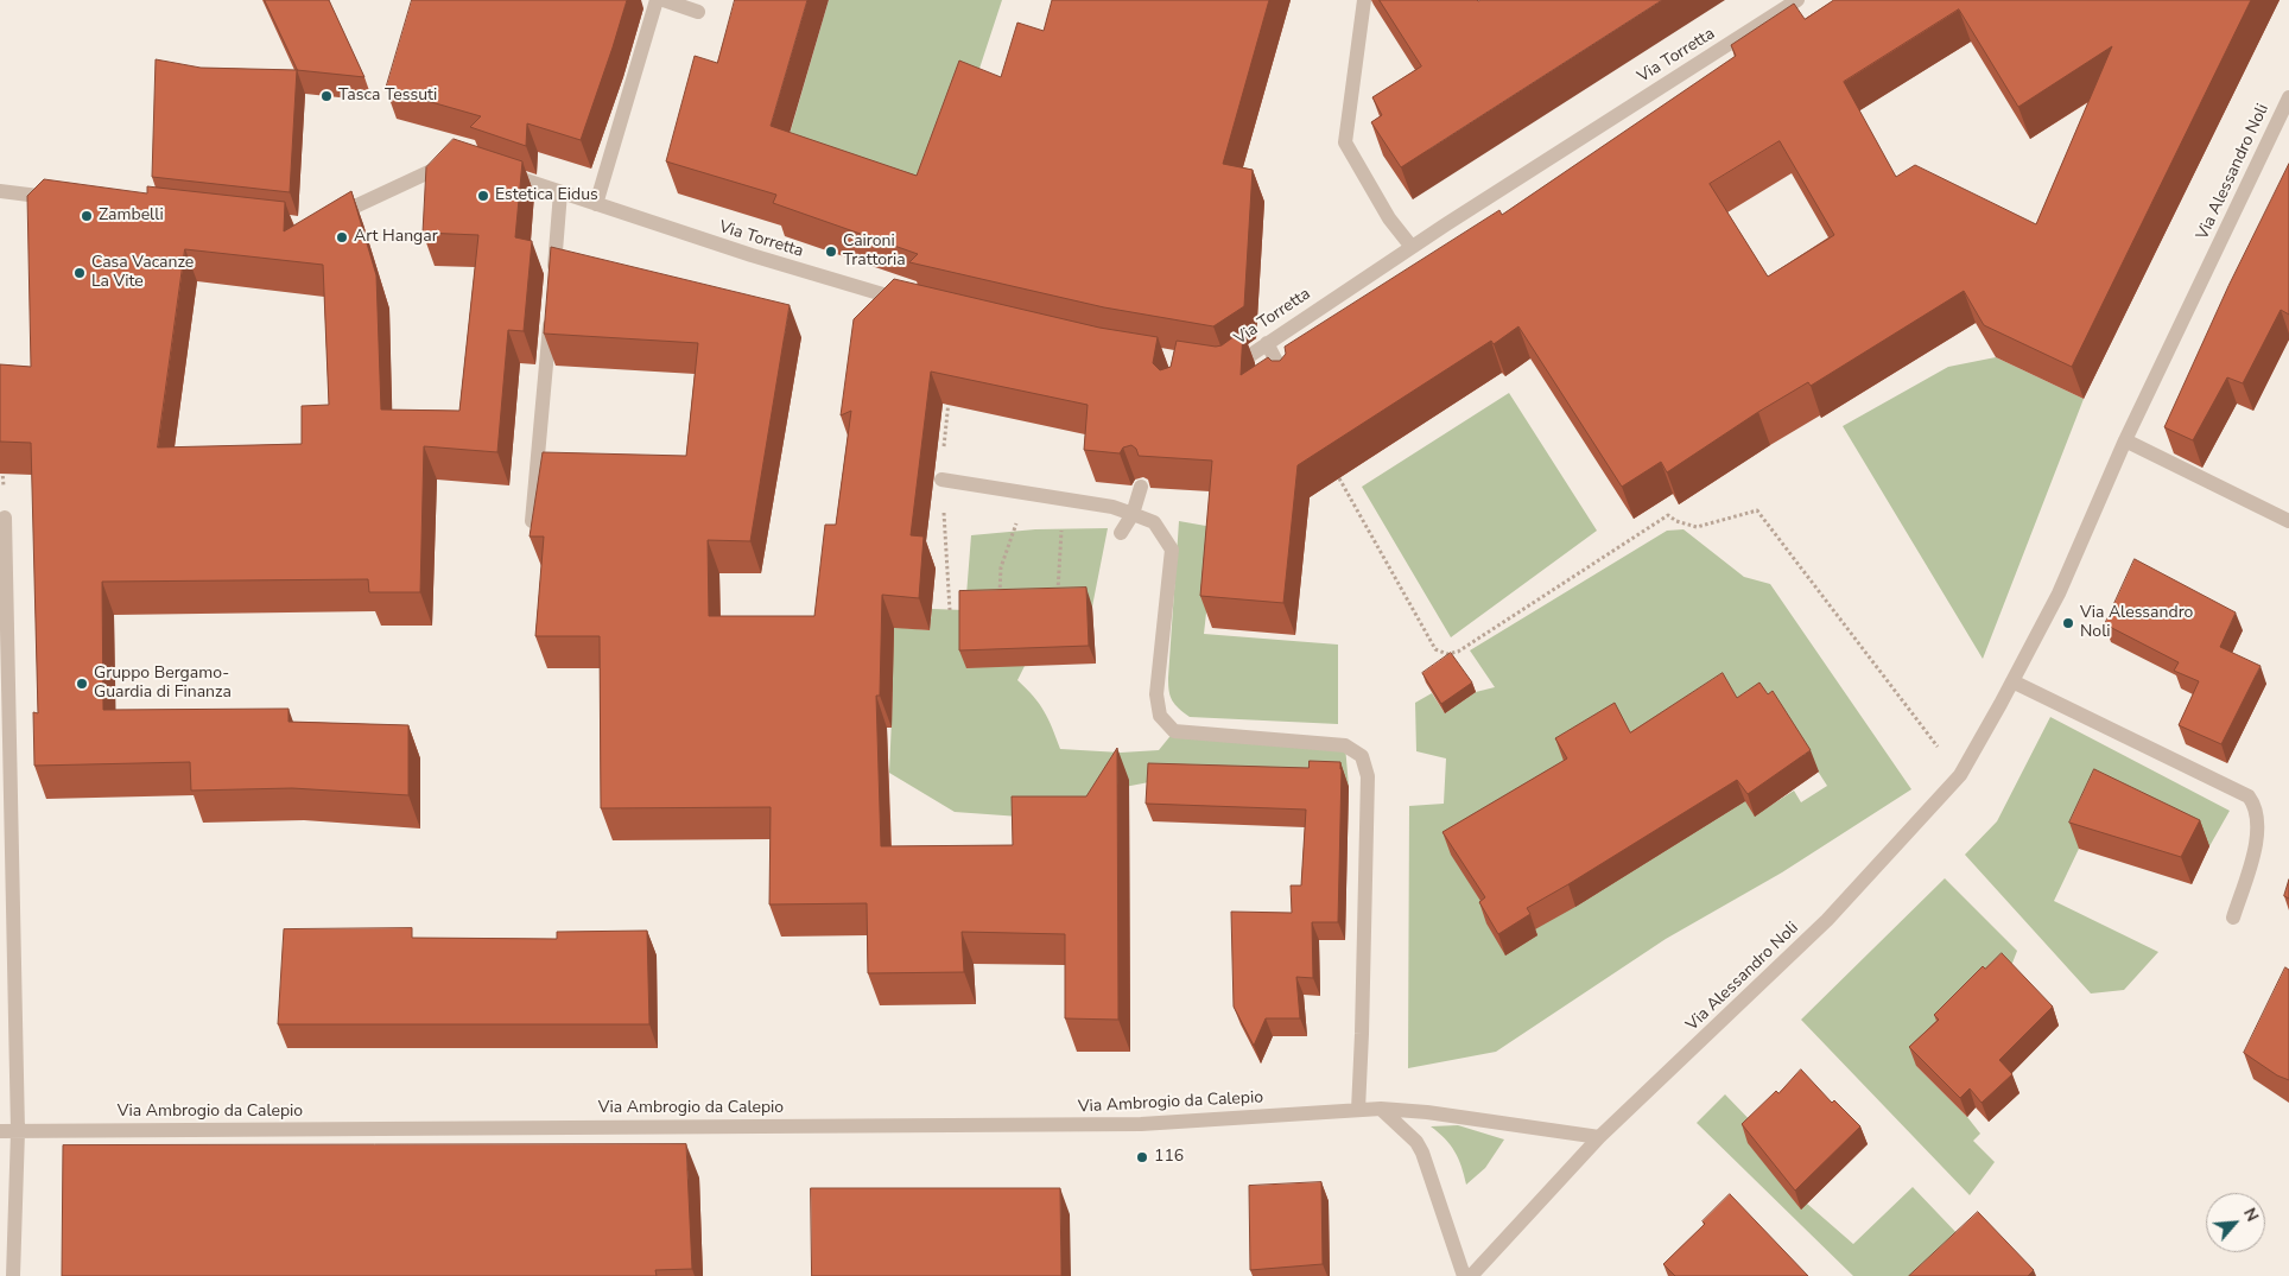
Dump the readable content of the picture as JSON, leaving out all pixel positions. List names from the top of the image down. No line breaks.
{"streets":{"street":["Via Torretta","Via Alessandro Noli","Via Ambrogio da Calepio"]},"crossings":[["Via Alessandro Noli","Via Ambrogio da Calepio"]],"places":["Tasca Tessuti","Estetica Eidus","Zambelli","Art Hangar","Caironi Trattoria","Casa Vacanze La Vite","Via Alessandro Noli","Gruppo Bergamo- Guardia di Finanza","116"],"north":"top right"}
